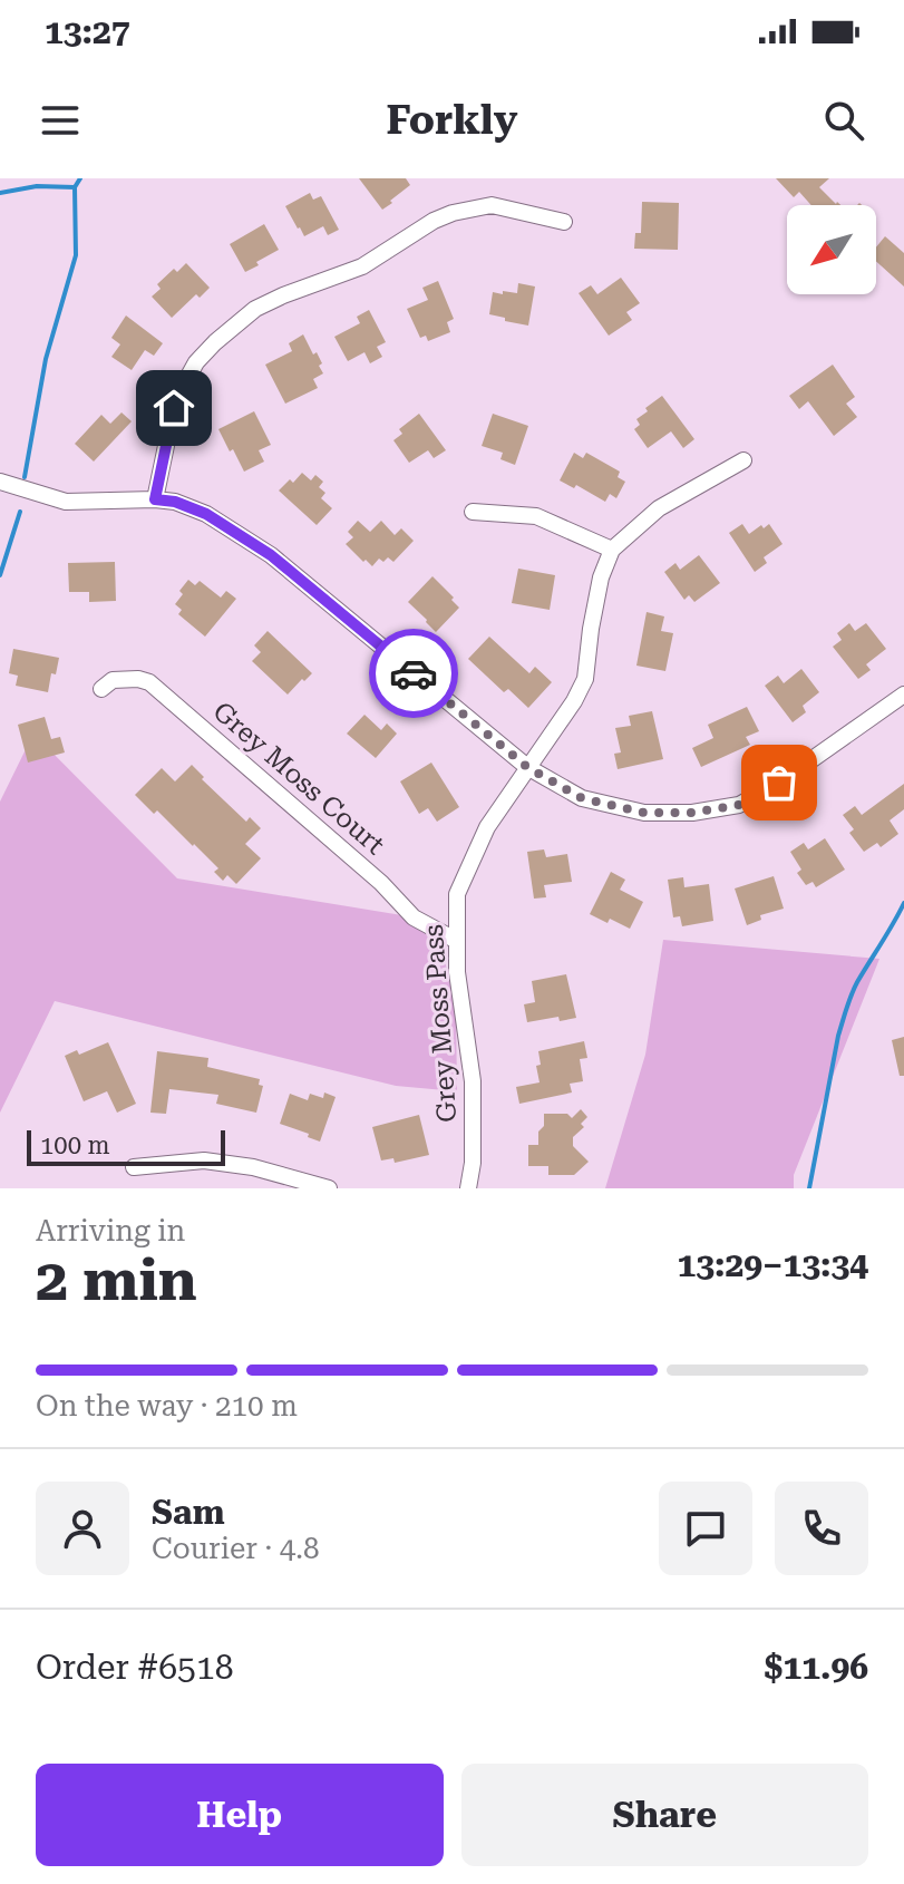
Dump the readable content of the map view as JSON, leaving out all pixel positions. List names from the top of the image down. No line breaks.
{"streets":{"street":["Grey Moss Court","Grey Moss Pass"]},"crossings":[["Grey Moss Court","Grey Moss Pass"]],"scale_bar":"100 m","north":"bottom left","page":{"status":"13:27","header":"Forkly","scale":"100 m","heading":["2 min","Arriving in","13:29–13:34"],"panel":["Sam","Courier · 4.8","Order #6518","$11.96"],"bar":"On the way · 210 m","buttons":["Help","Share"]}}
